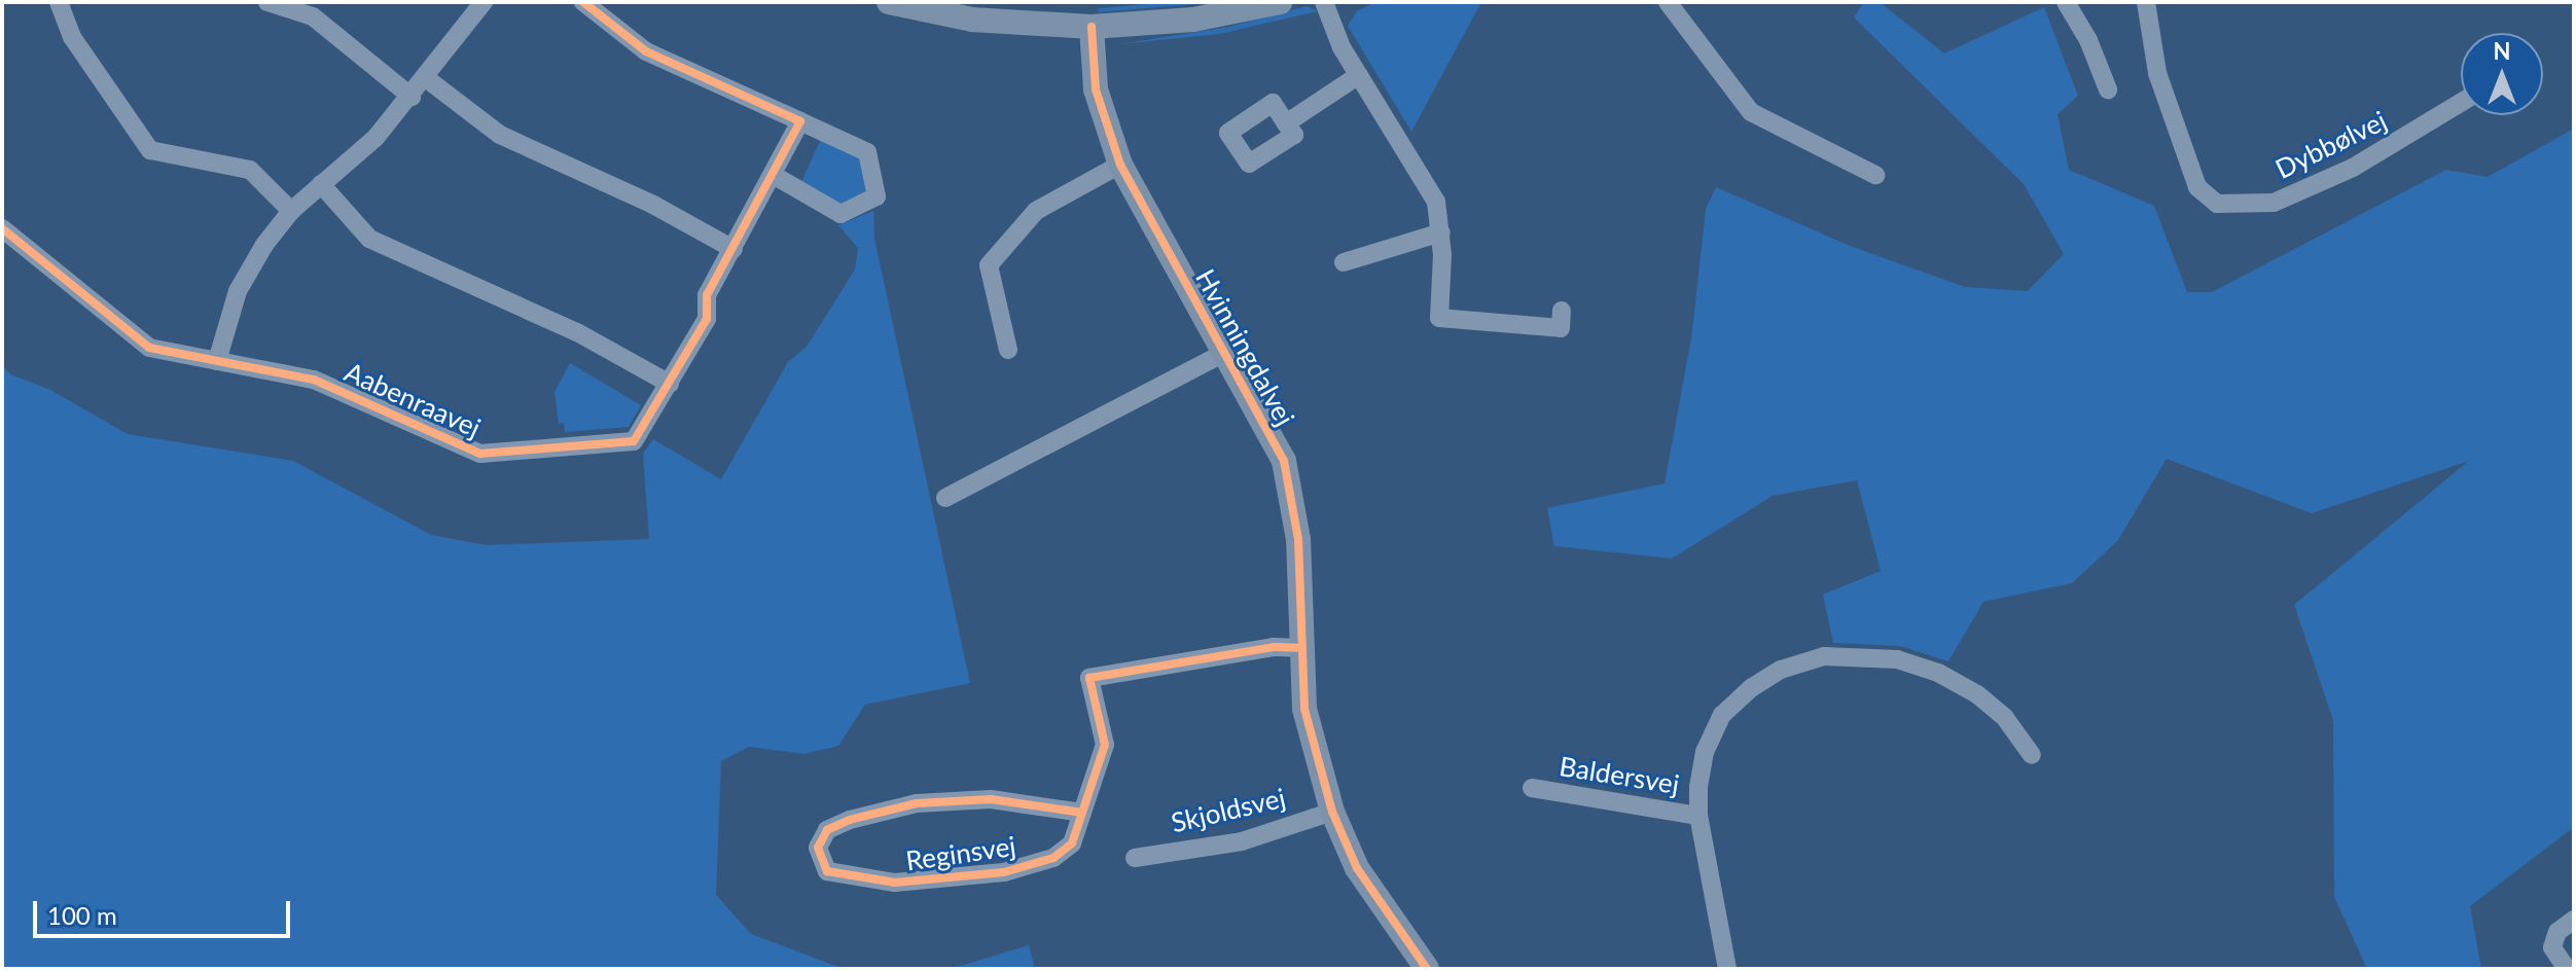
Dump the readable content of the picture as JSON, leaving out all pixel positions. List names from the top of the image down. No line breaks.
{"streets":{"street":["Dybbølvej","Hvinningdalvej","Aabenraavej","Baldersvej","Skjoldsvej","Reginsvej"]},"crossings":[["Hvinningdalvej","Skjoldsvej"],["Hvinningdalvej","Reginsvej"]],"scale_bar":"100 m","north":"top"}
